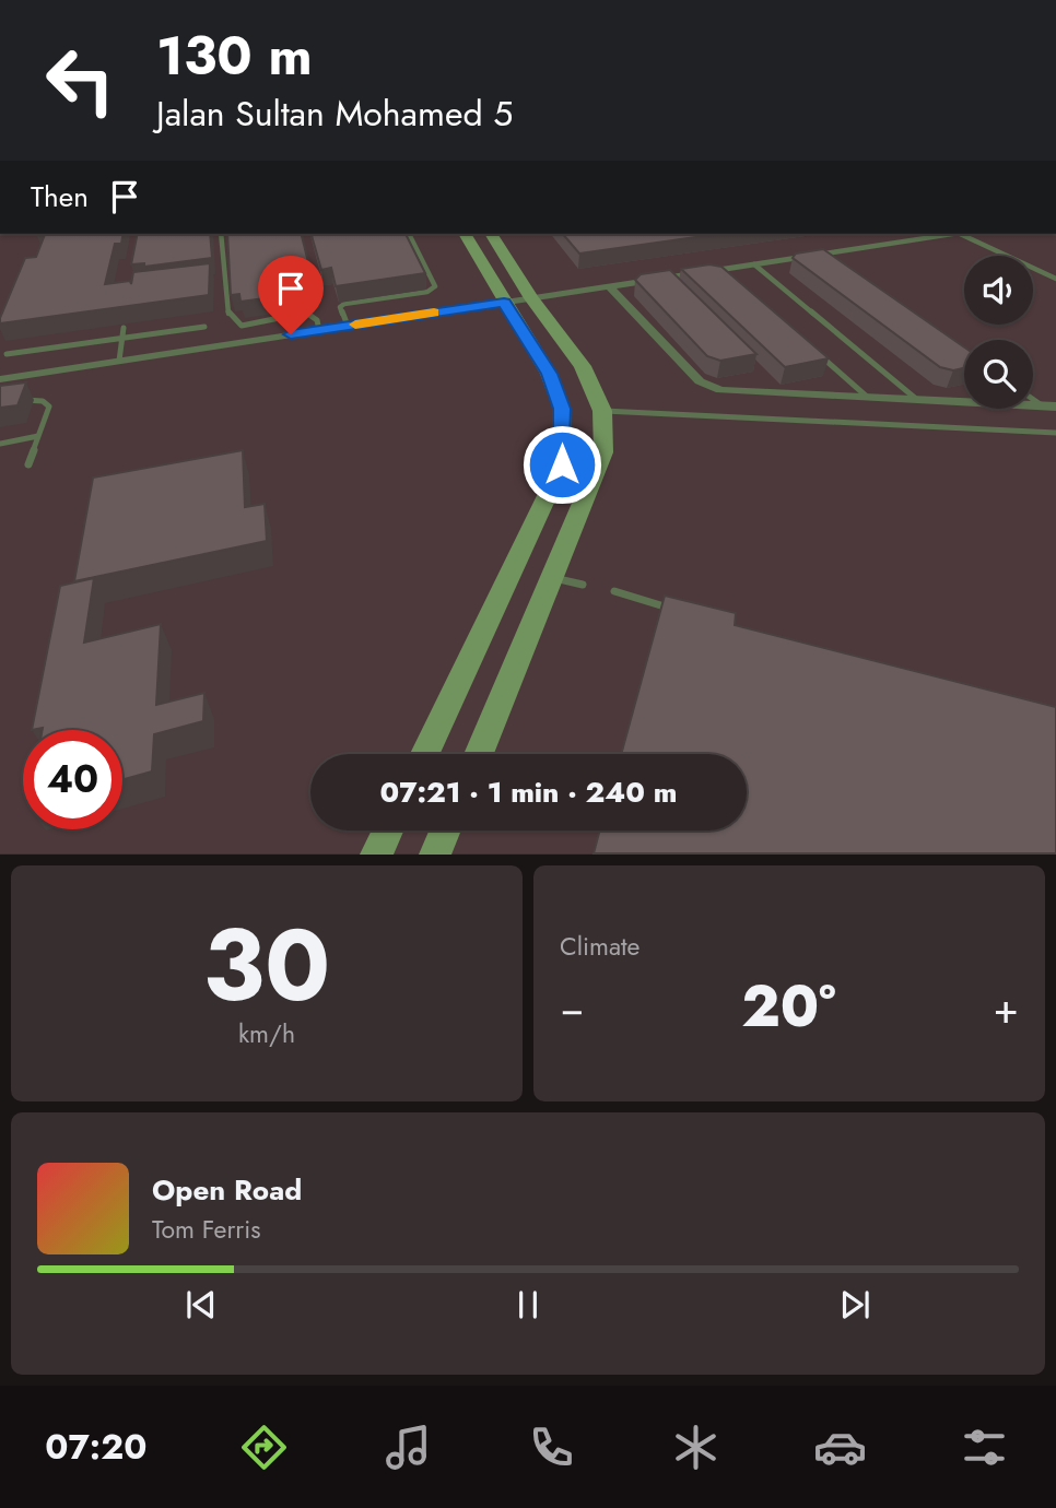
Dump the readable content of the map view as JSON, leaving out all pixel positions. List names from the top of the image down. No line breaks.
{"page":{"turn":["130 m","Jalan Sultan Mohamed 5"],"then":"Then","limit":"40","trip":"07:21 · 1 min · 240 m","tile":[["30","km/h"],"Climate"],"heat":["−","20°","+"],"song":["Open Road","Tom Ferris"],"tabs":"07:20"}}
